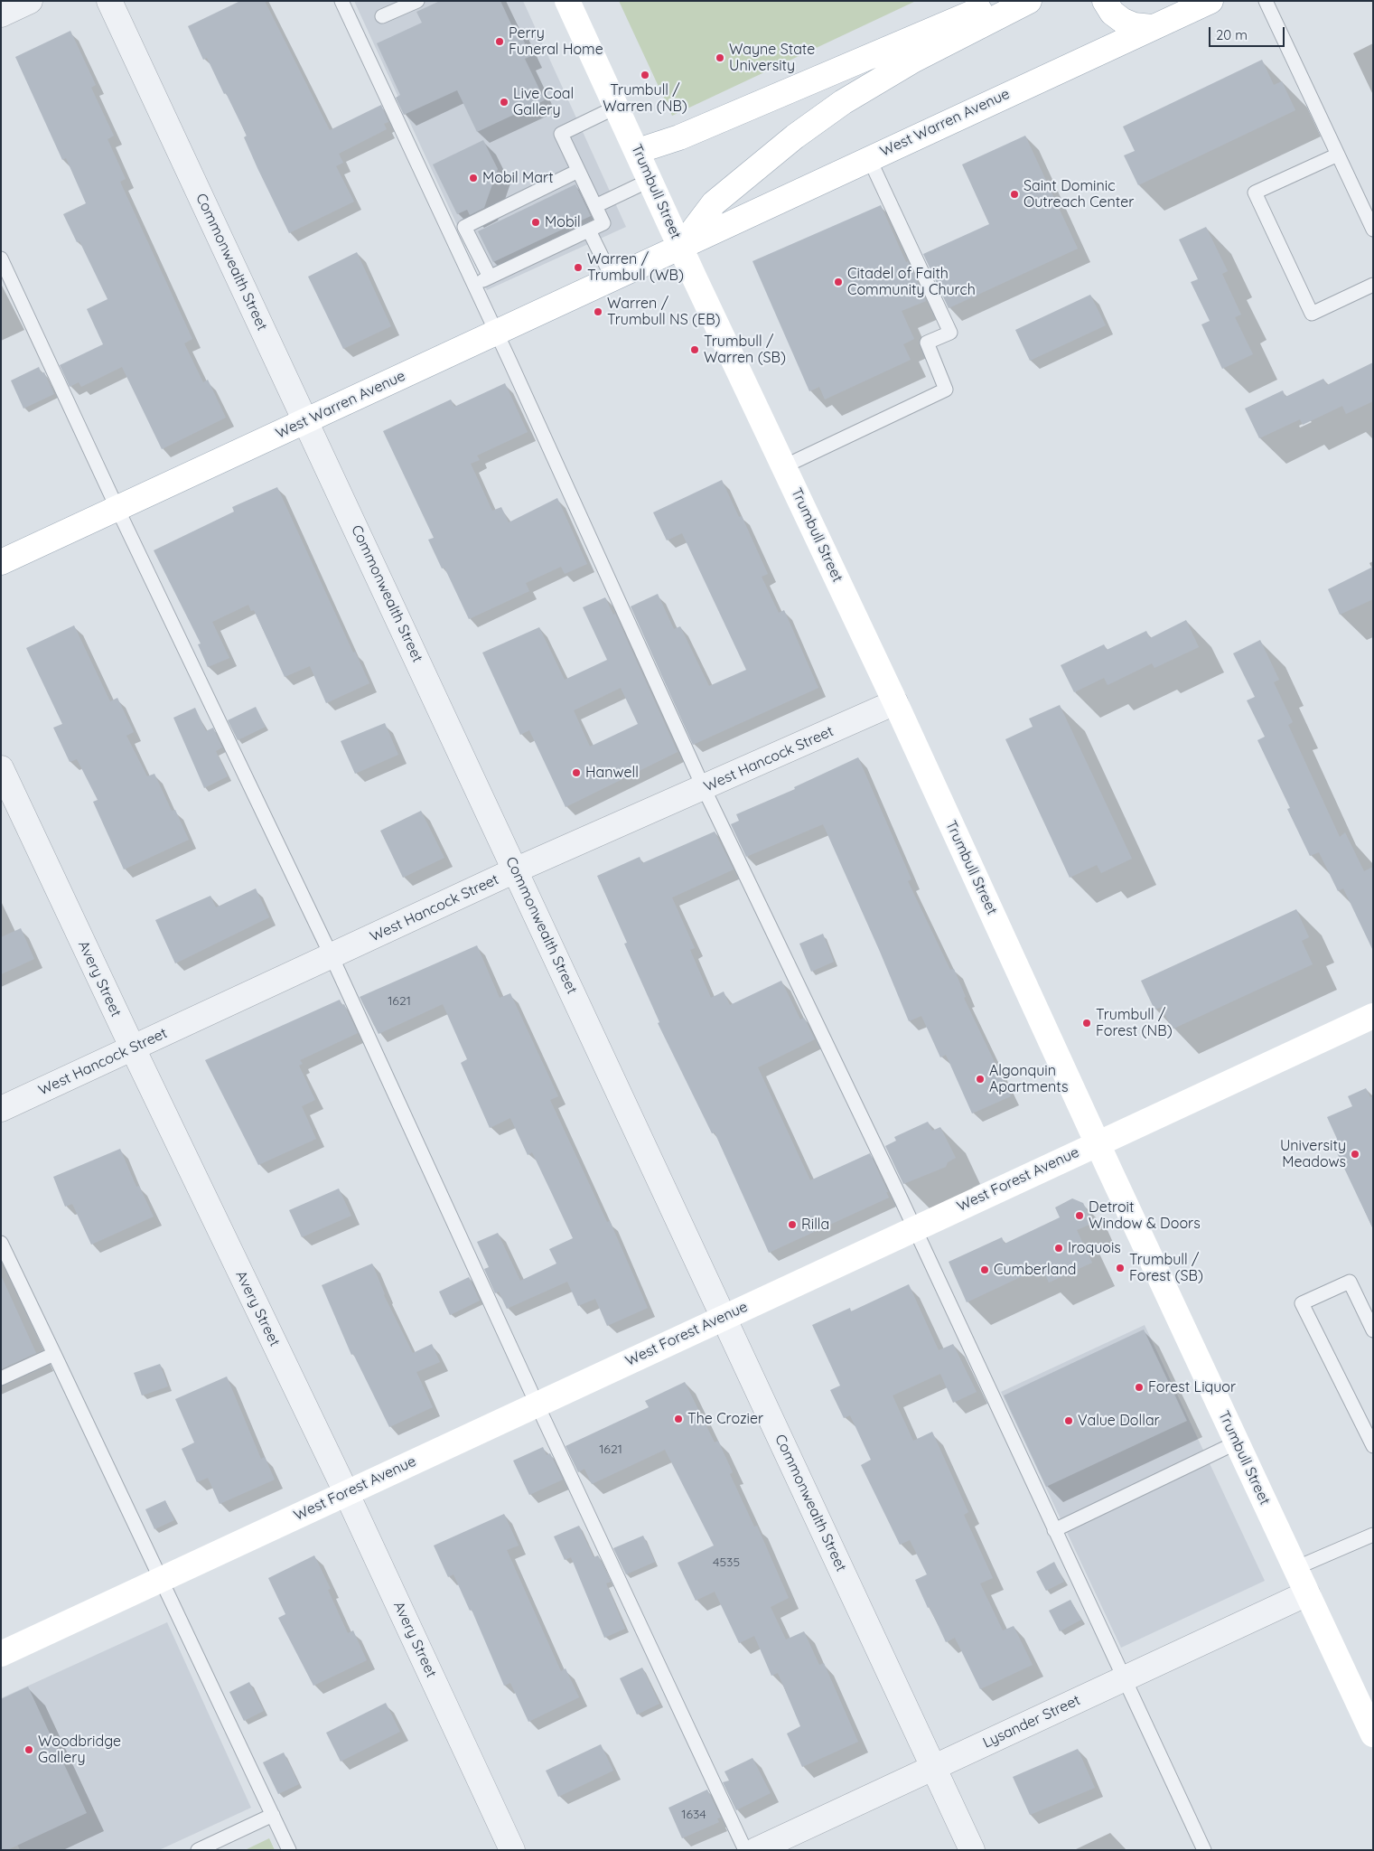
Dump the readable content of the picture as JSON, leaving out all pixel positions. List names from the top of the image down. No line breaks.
{"streets":{"street":["West Warren Avenue","Trumbull Street","Commonwealth Street","West Hancock Street","Avery Street","West Forest Avenue","Lysander Street"]},"crossings":[["West Warren Avenue","Trumbull Street"],["West Warren Avenue","Commonwealth Street"],["Trumbull Street","West Hancock Street"],["Trumbull Street","West Forest Avenue"],["Trumbull Street","Lysander Street"],["Commonwealth Street","West Hancock Street"],["Commonwealth Street","West Forest Avenue"],["Commonwealth Street","Lysander Street"],["West Hancock Street","Avery Street"],["Avery Street","West Forest Avenue"]],"places":["Perry Funeral Home","Wayne State University","Trumbull / Warren (NB)","Live Coal Gallery","Mobil Mart","Saint Dominic Outreach Center","Mobil","Warren / Trumbull (WB)","Citadel of Faith Community Church","Warren / Trumbull NS (EB)","Trumbull / Warren (SB)","Hanwell","Trumbull / Forest (NB)","Algonquin Apartments","University Meadows","Detroit Window & Doors","Rilla","Iroquois","Trumbull / Forest (SB)","Cumberland","Forest Liquor","The Crozier","Value Dollar","Woodbridge Gallery"],"house_numbers":["1621","1621","4535","1634"],"scale_bar":"20 m"}
